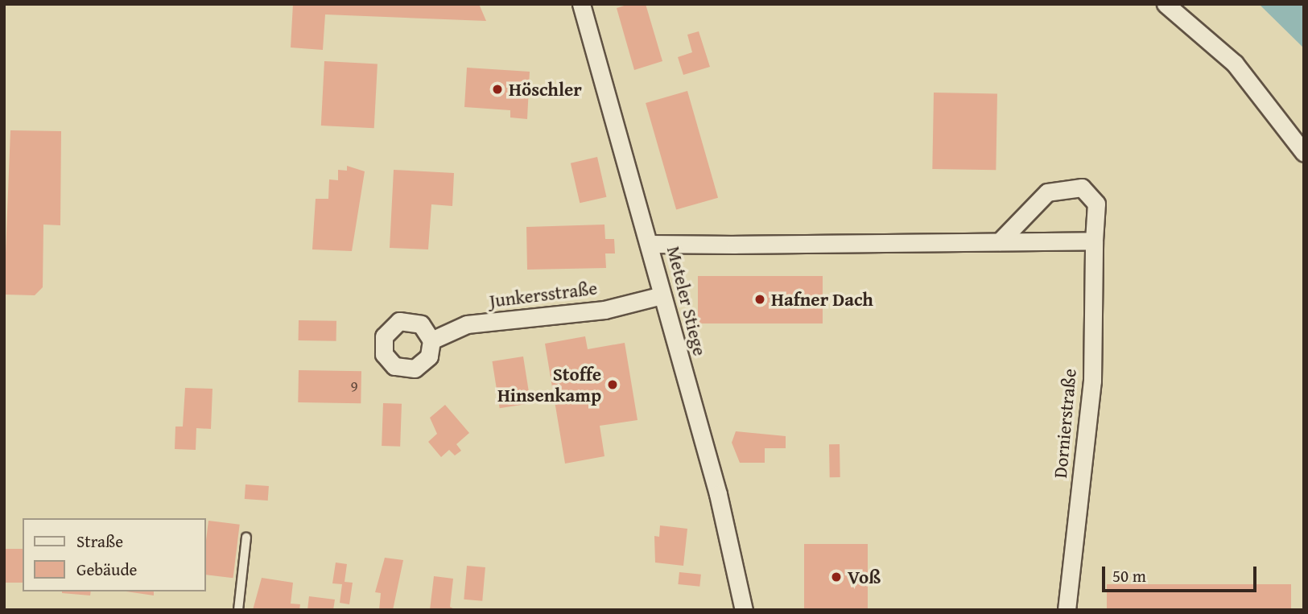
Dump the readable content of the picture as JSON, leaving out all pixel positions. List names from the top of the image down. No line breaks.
{"streets":{"street":["Junkersstraße","Meteler Stiege","Dornierstraße"]},"crossings":[["Junkersstraße","Meteler Stiege"]],"places":["Höschler","Hafner Dach","Stoffe Hinsenkamp","Voß"],"house_numbers":["9"],"legend":["Straße","Gebäude"],"scale_bar":"50 m"}
